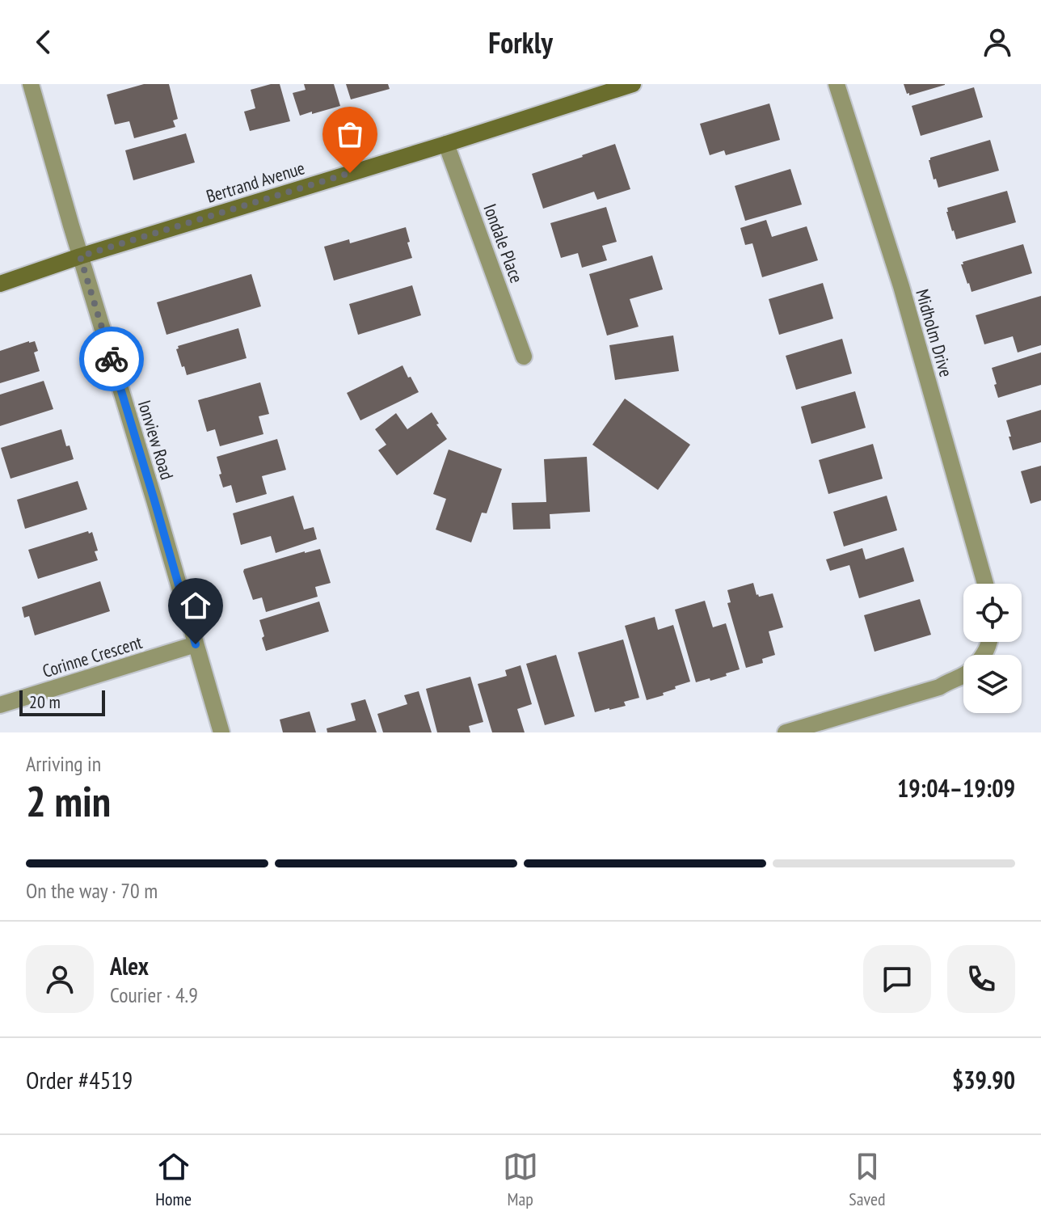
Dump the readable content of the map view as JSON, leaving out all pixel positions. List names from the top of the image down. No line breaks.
{"streets":{"street":["Bertrand Avenue","Iondale Place","Midholm Drive","Ionview Road","Corinne Crescent"]},"crossings":[["Bertrand Avenue","Iondale Place"],["Bertrand Avenue","Ionview Road"],["Ionview Road","Corinne Crescent"]],"scale_bar":"20 m","page":{"header":"Forkly","scale":"20 m","heading":["2 min","Arriving in","19:04–19:09"],"panel":["Alex","Courier · 4.9","Order #4519","$39.90"],"bar":"On the way · 70 m","tabs":["Home","Map","Saved"]}}
